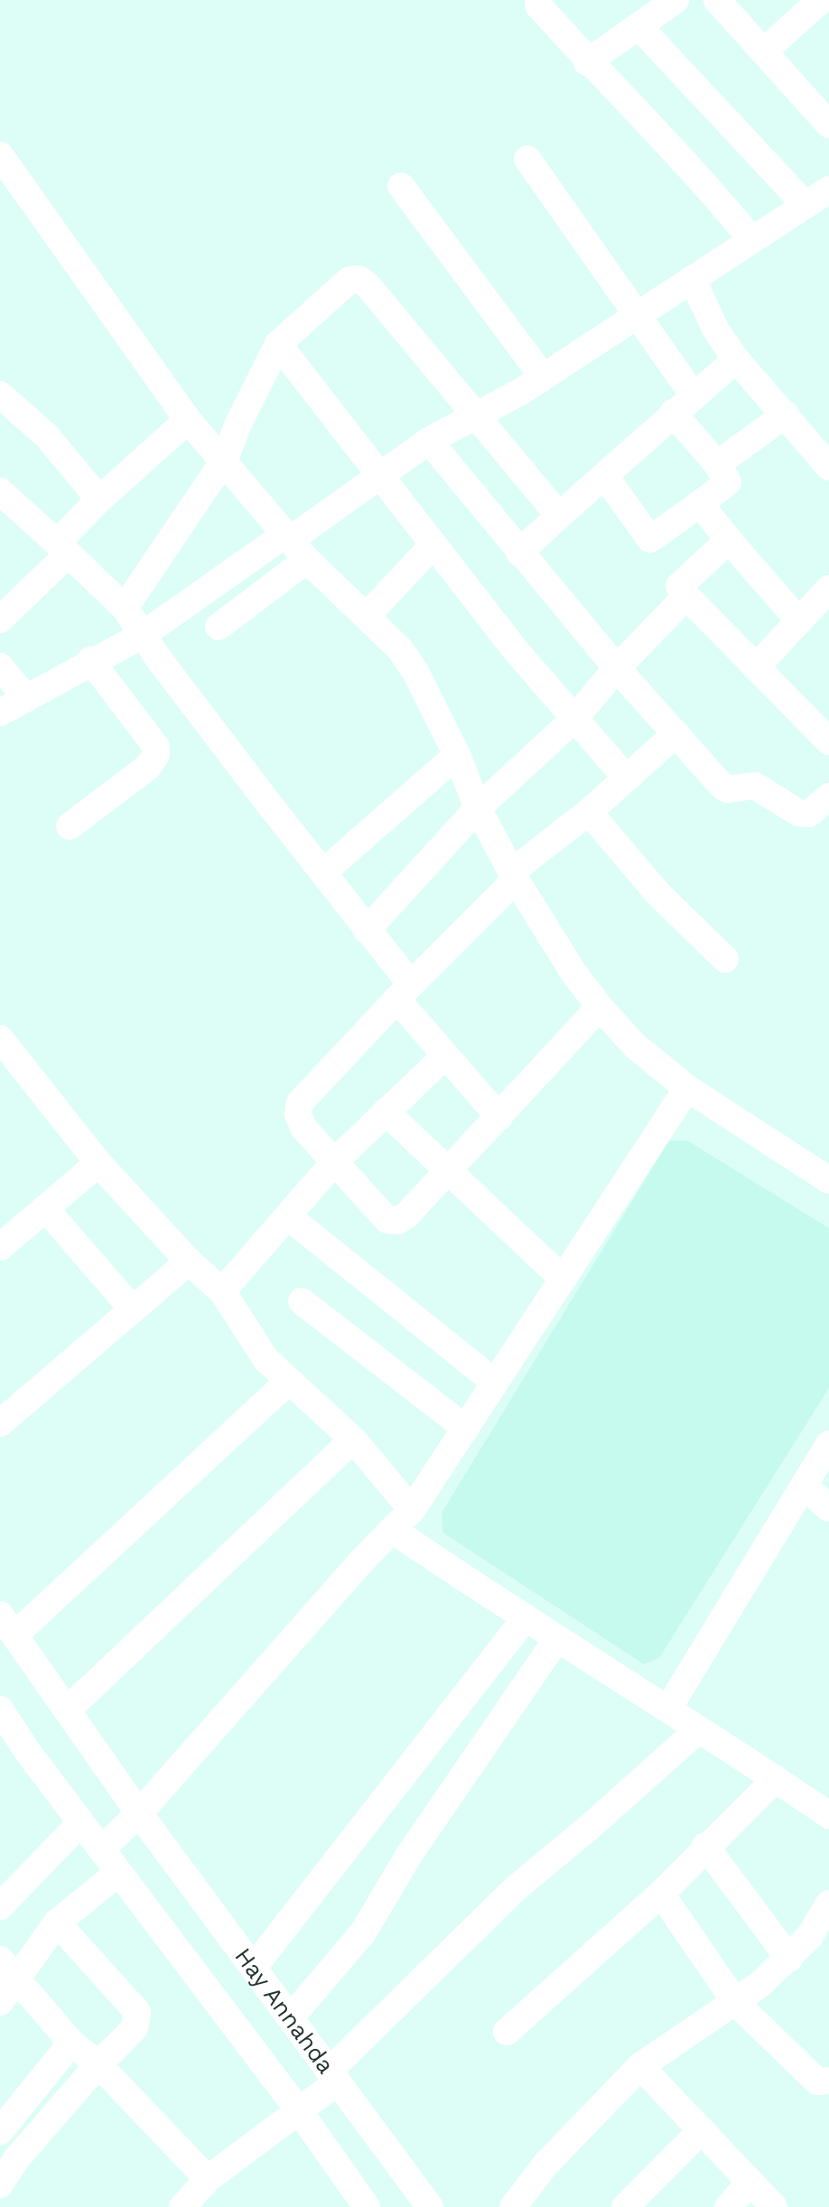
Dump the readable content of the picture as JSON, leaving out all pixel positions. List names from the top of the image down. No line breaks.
{"streets":{"street":["Hay Annahda"]}}
